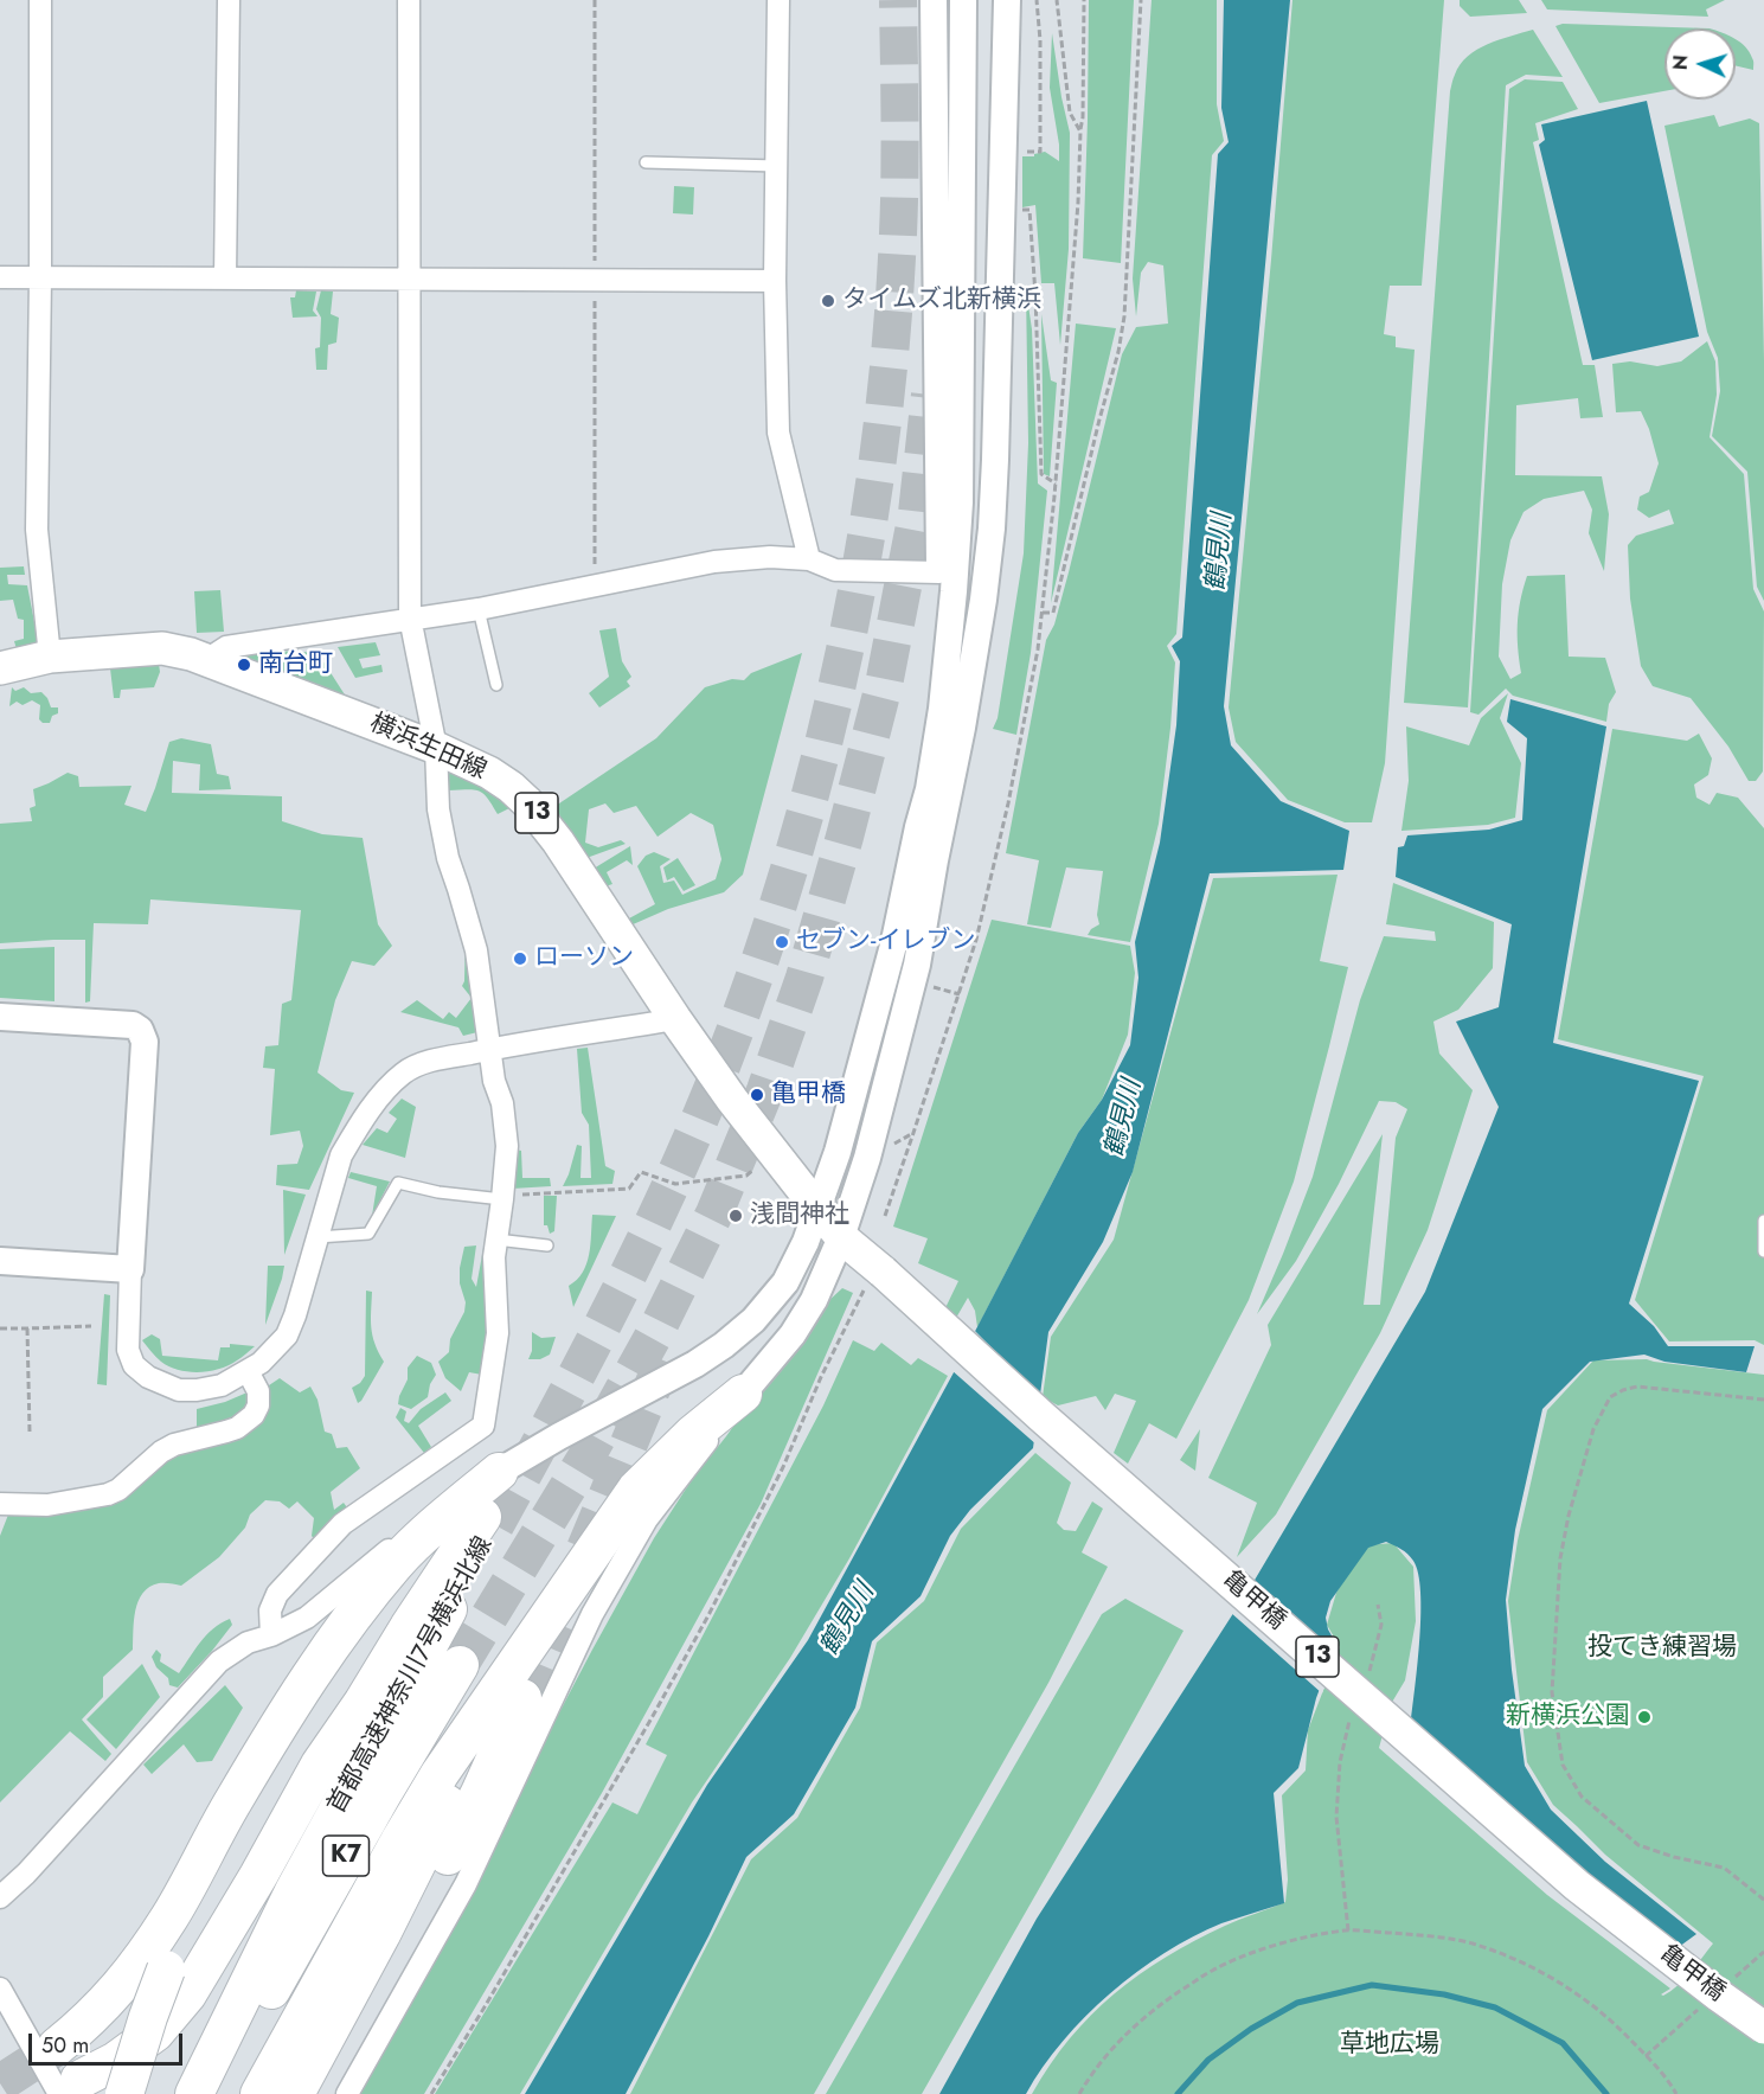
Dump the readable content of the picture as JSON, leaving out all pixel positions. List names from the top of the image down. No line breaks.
{"streets":{"highway":["首都高速神奈川7号横浜北線","K7"],"main road":["横浜生田線","13","亀甲橋"]},"crossings":[["横浜生田線","亀甲橋"]],"water":["鶴見川"],"parks":["投てき練習場","草地広場"],"places":["タイムズ北新横浜","南台町","セブン-イレブン","ローソン","亀甲橋","浅間神社","新横浜公園"],"scale_bar":"50 m","north":"left"}
